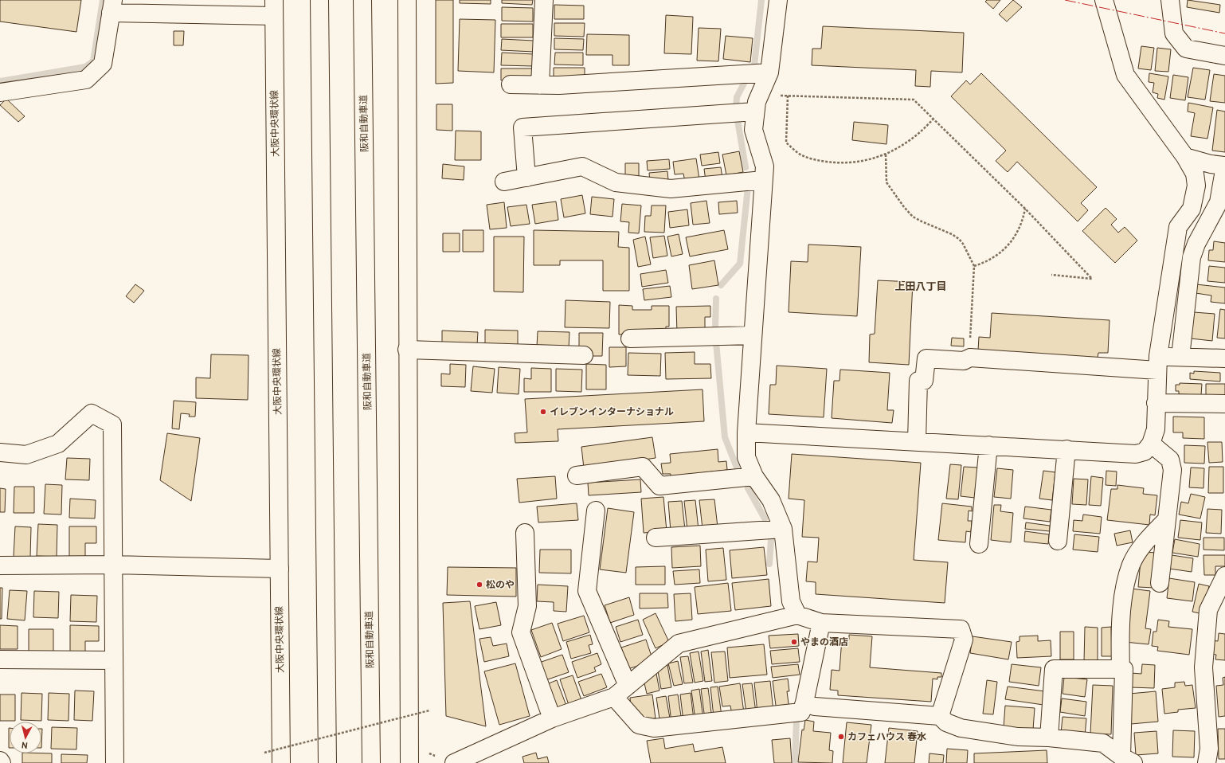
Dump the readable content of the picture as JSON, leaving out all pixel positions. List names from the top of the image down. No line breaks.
{"streets":{"main road":["大阪中央環状線","阪和自動車道"]},"districts":["上田八丁目"],"places":["イレブンインターナショナル","松のや","やまの酒店","カフェハウス 春水"],"north":"bottom"}
